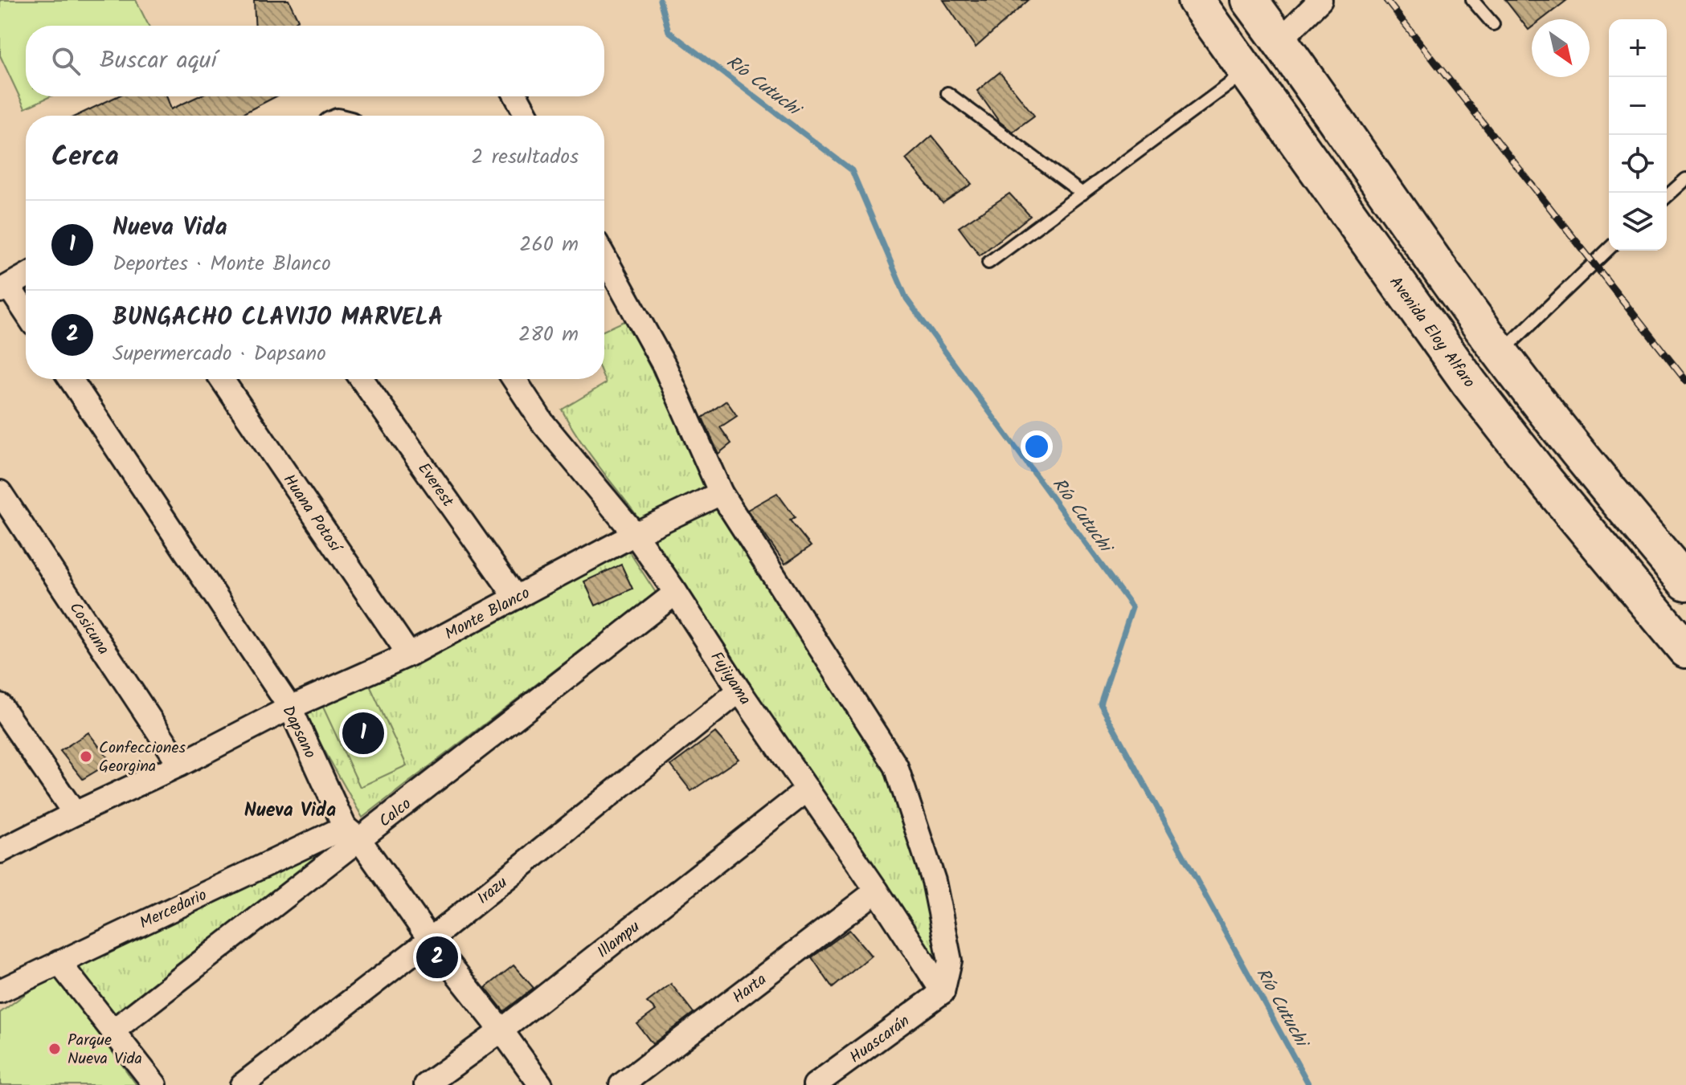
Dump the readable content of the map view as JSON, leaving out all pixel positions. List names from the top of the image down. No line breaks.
{"streets":{"main road":["Avenida Eloy Alfaro"],"street":["Everest","Huana Potosí","Monte Blanco","Cosicuna","Fujiyama","Dapsano","Calco","Irazu","Mercedario","Illampu","Harta","Huascarán"]},"crossings":[["Everest","Monte Blanco"],["Huana Potosí","Monte Blanco"],["Monte Blanco","Cosicuna"],["Monte Blanco","Fujiyama"],["Monte Blanco","Dapsano"],["Fujiyama","Calco"],["Fujiyama","Irazu"],["Fujiyama","Illampu"],["Fujiyama","Harta"],["Fujiyama","Huascarán"],["Dapsano","Calco"],["Dapsano","Irazu"],["Dapsano","Mercedario"],["Dapsano","Illampu"],["Calco","Mercedario"]],"districts":["Nueva Vida"],"water":["Río Cutuchi"],"places":["Confecciones Georgina","Parque Nueva Vida"],"north":"bottom right","page":{"map_buttons":["+","−"],"search":"Buscar aquí","heading":["Cerca","2 resultados"],"list":[{"mark":"1","name":"Nueva Vida","note":"Deportes · Monte Blanco","value":"260 m"},{"mark":"2","name":"BUNGACHO CLAVIJO MARVELA","note":"Supermercado · Dapsano","value":"280 m"}],"pins":["1","2"]}}
